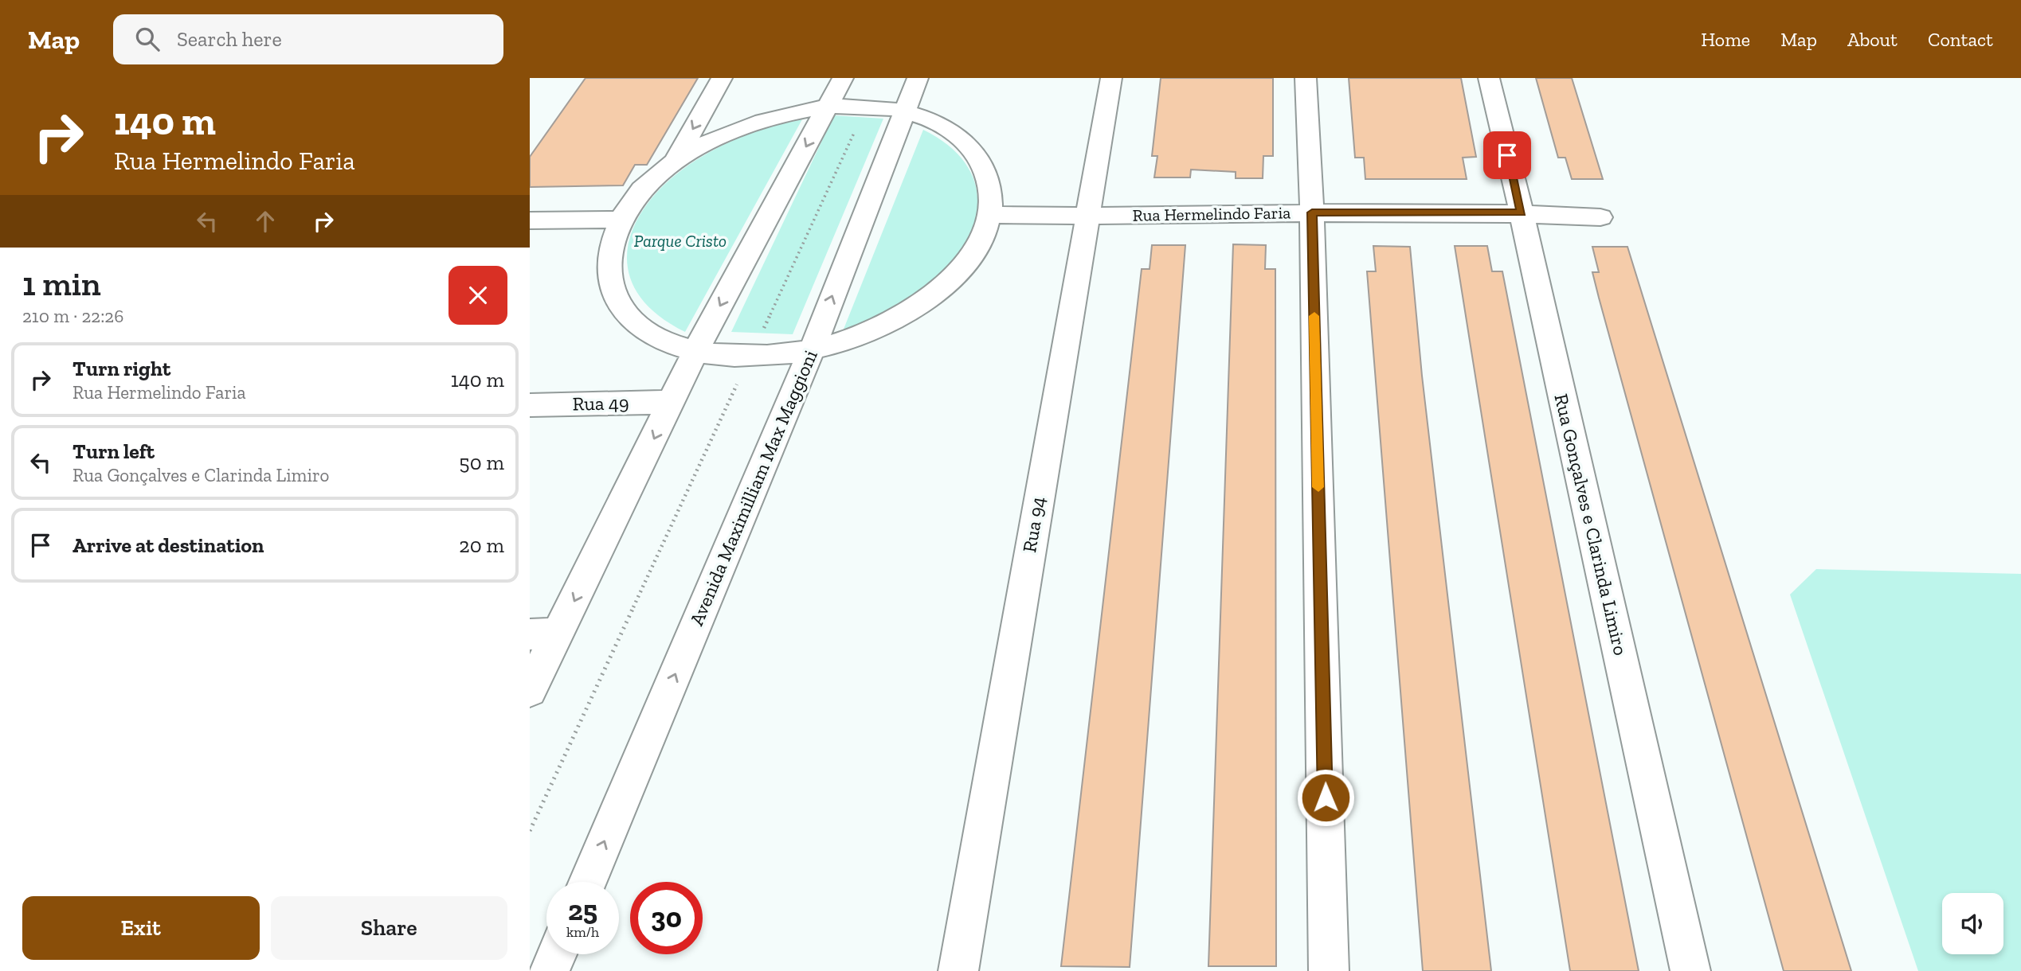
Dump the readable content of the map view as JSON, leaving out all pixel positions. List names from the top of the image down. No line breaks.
{"streets":{"street":["Rua Hermelindo Faria","Rua 49","Avenida Maximilliam Max Maggioni","Rua 94","Rua Gonçalves e Clarinda Limiro"]},"crossings":[["Rua Hermelindo Faria","Rua 94"],["Rua Hermelindo Faria","Rua Gonçalves e Clarinda Limiro"]],"parks":["Parque Cristo"],"page":{"header":"Map","search":"Search here","nav":["Home","Map","About","Contact"],"turn":["140 m","Rua Hermelindo Faria"],"heading":["1 min","210 m · 22:26"],"list":[{"name":"Turn right","note":"Rua Hermelindo Faria","value":"140 m"},{"name":"Turn left","note":"Rua Gonçalves e Clarinda Limiro","value":"50 m"},{"name":"Arrive at destination","value":"20 m"}],"speed":"25 km/h","limit":"30","buttons":["Exit","Share"]}}
